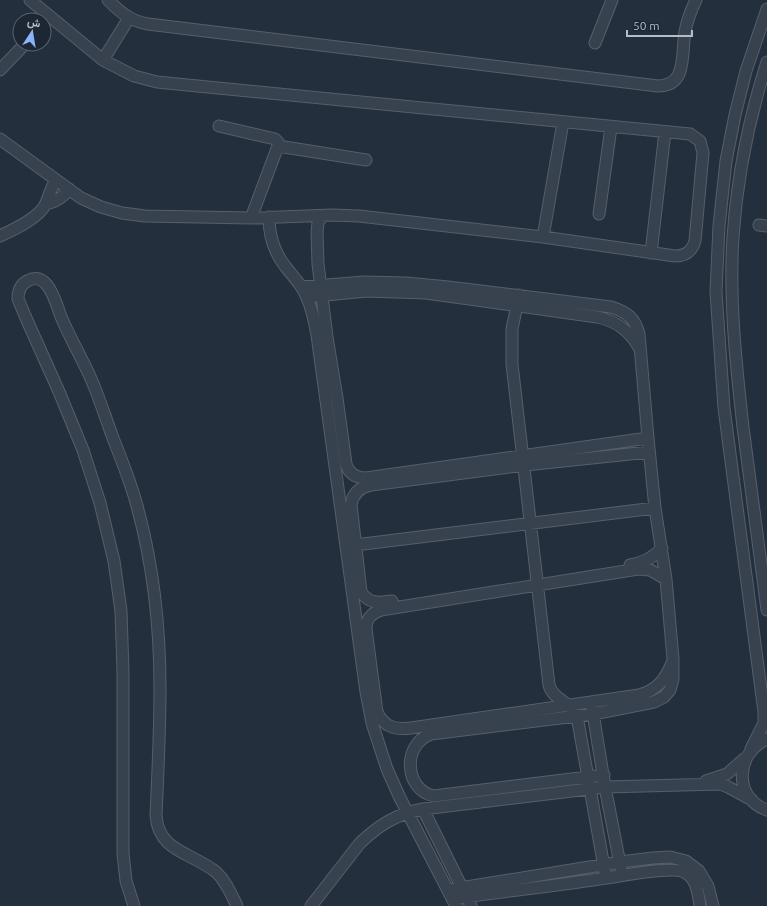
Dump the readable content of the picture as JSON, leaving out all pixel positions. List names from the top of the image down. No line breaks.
{"scale_bar":"50 m","north":"top"}
